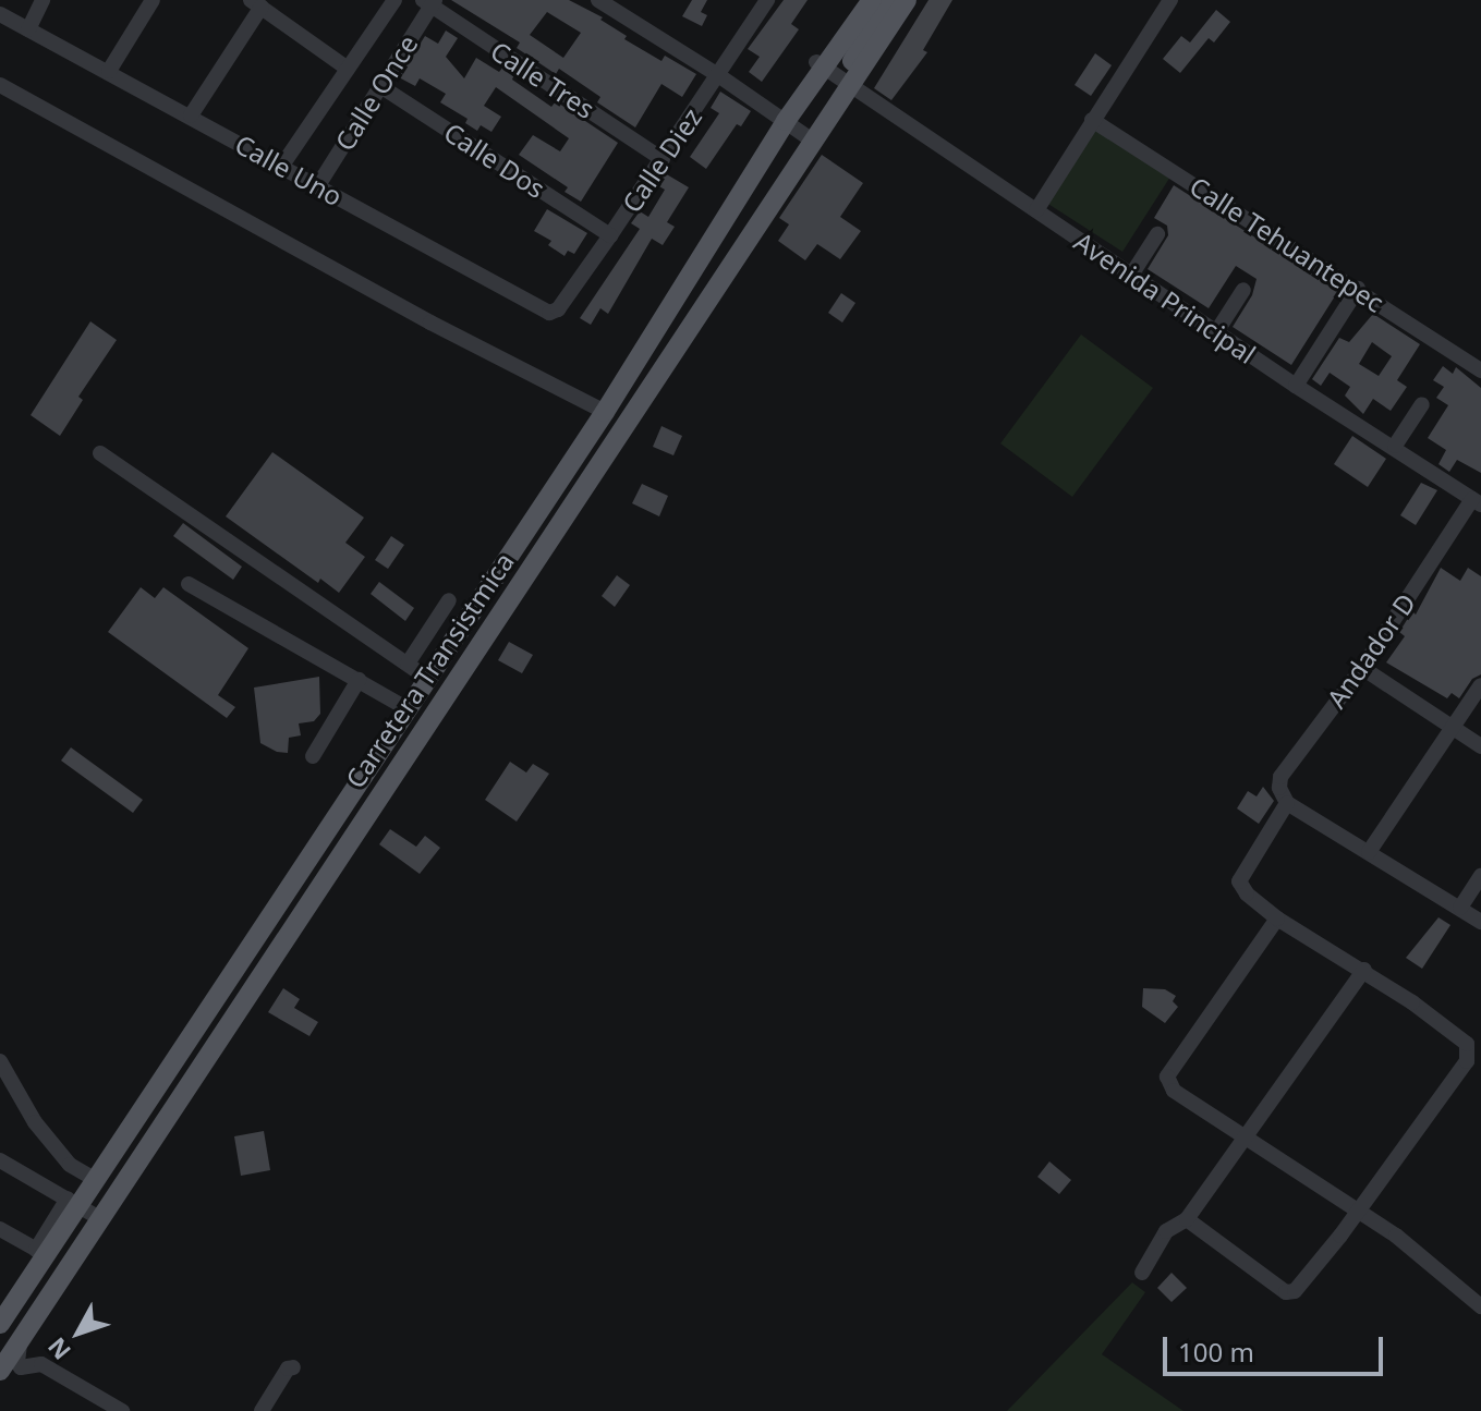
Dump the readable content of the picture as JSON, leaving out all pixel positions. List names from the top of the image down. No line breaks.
{"streets":{"main road":["Carretera Transistmica"],"street":["Calle Tres","Calle Once","Calle Dos","Calle Diez","Calle Uno","Calle Tehuantepec","Avenida Principal","Andador D"]},"crossings":[["Calle Tres","Calle Once"],["Calle Tres","Calle Diez"],["Calle Once","Calle Dos"],["Calle Once","Calle Uno"],["Calle Dos","Calle Diez"],["Calle Diez","Calle Uno"],["Avenida Principal","Andador D"],["Avenida Principal","Carretera Transistmica"]],"scale_bar":"100 m","north":"bottom left"}
